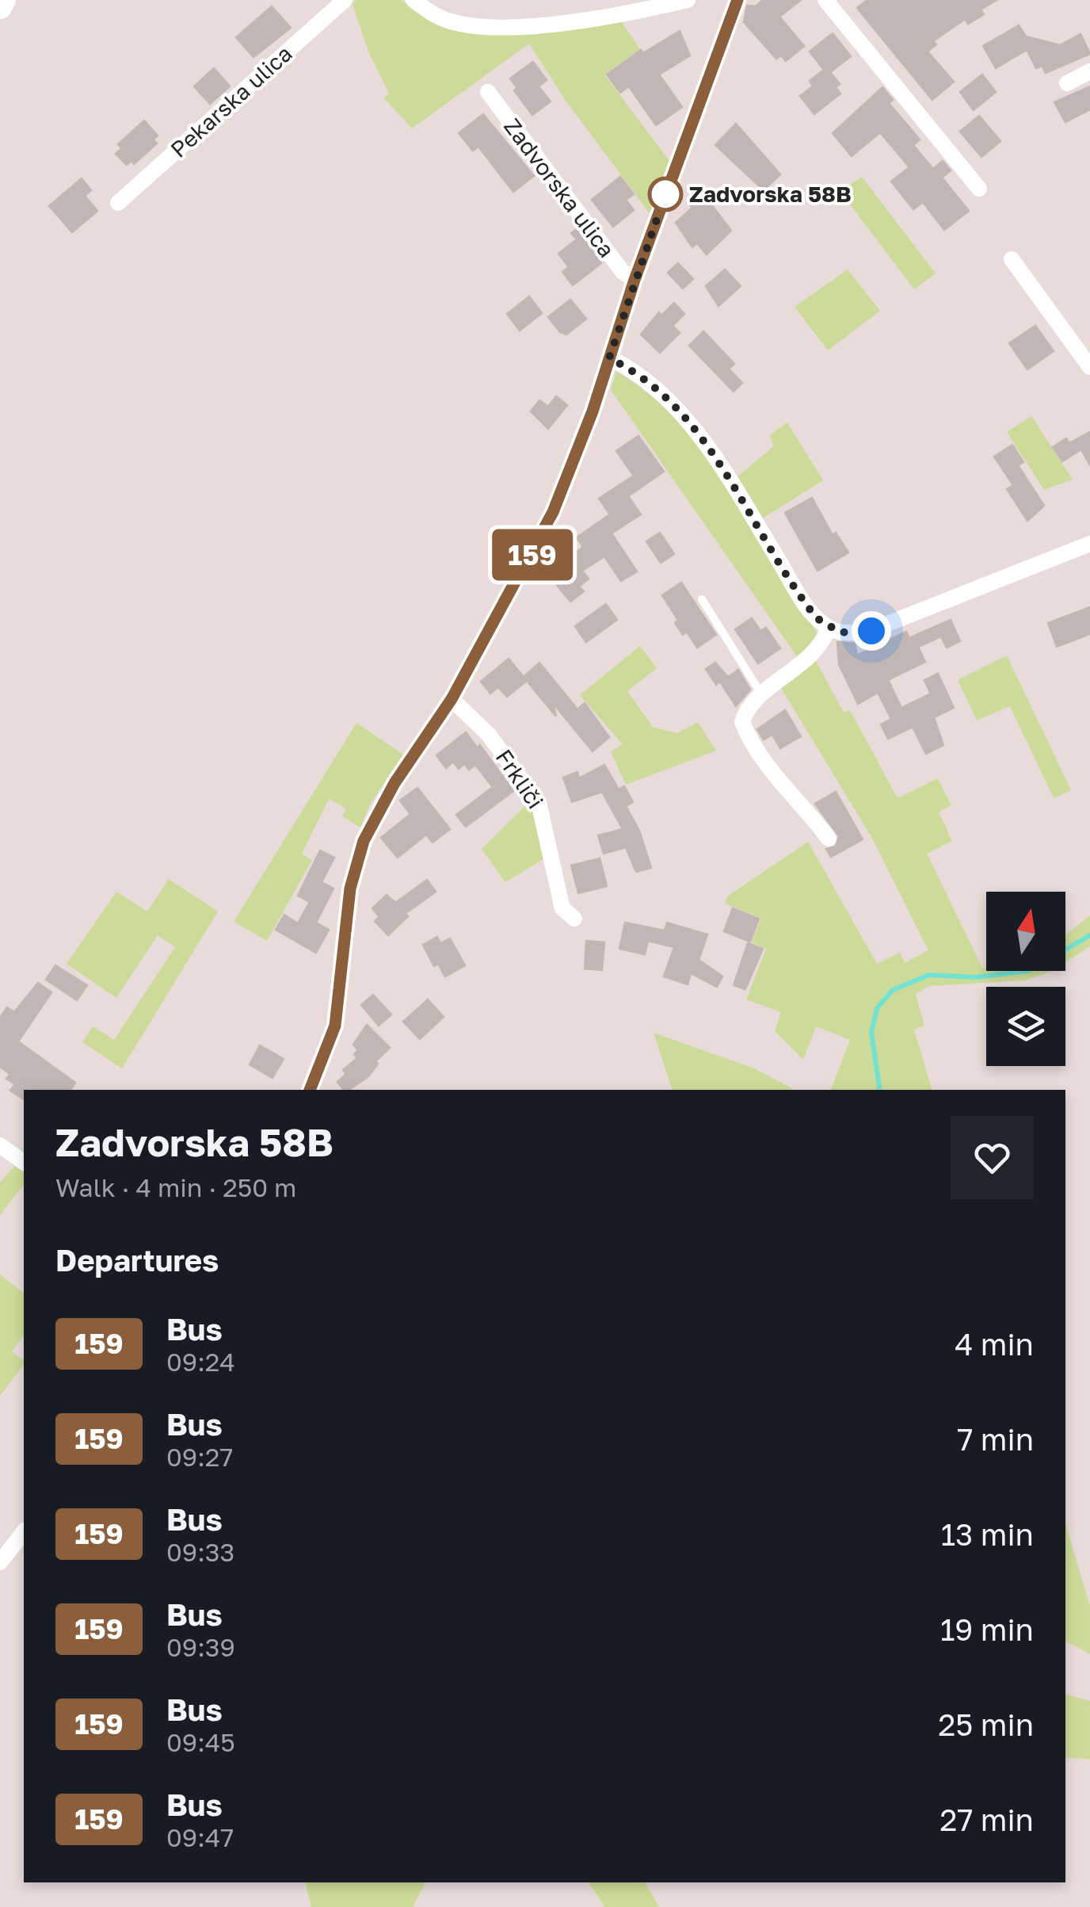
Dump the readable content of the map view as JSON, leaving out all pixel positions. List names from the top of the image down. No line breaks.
{"streets":{"street":["Pekarska ulica","Zadvorska ulica","Frkliči"]},"crossings":[["Zadvorska ulica","Frkliči"]],"places":["Zadvorska 58B"],"lines":["bus line 159"],"north":"top","page":{"on_map":"159","heading":[["Zadvorska 58B","Walk · 4 min · 250 m"],"Departures"],"list":[{"mark":"159","name":"Bus","note":"09:24","value":"4 min"},{"mark":"159","name":"Bus","note":"09:27","value":"7 min"},{"mark":"159","name":"Bus","note":"09:33","value":"13 min"},{"mark":"159","name":"Bus","note":"09:39","value":"19 min"},{"mark":"159","name":"Bus","note":"09:45","value":"25 min"},{"mark":"159","name":"Bus","note":"09:47","value":"27 min"}]}}
